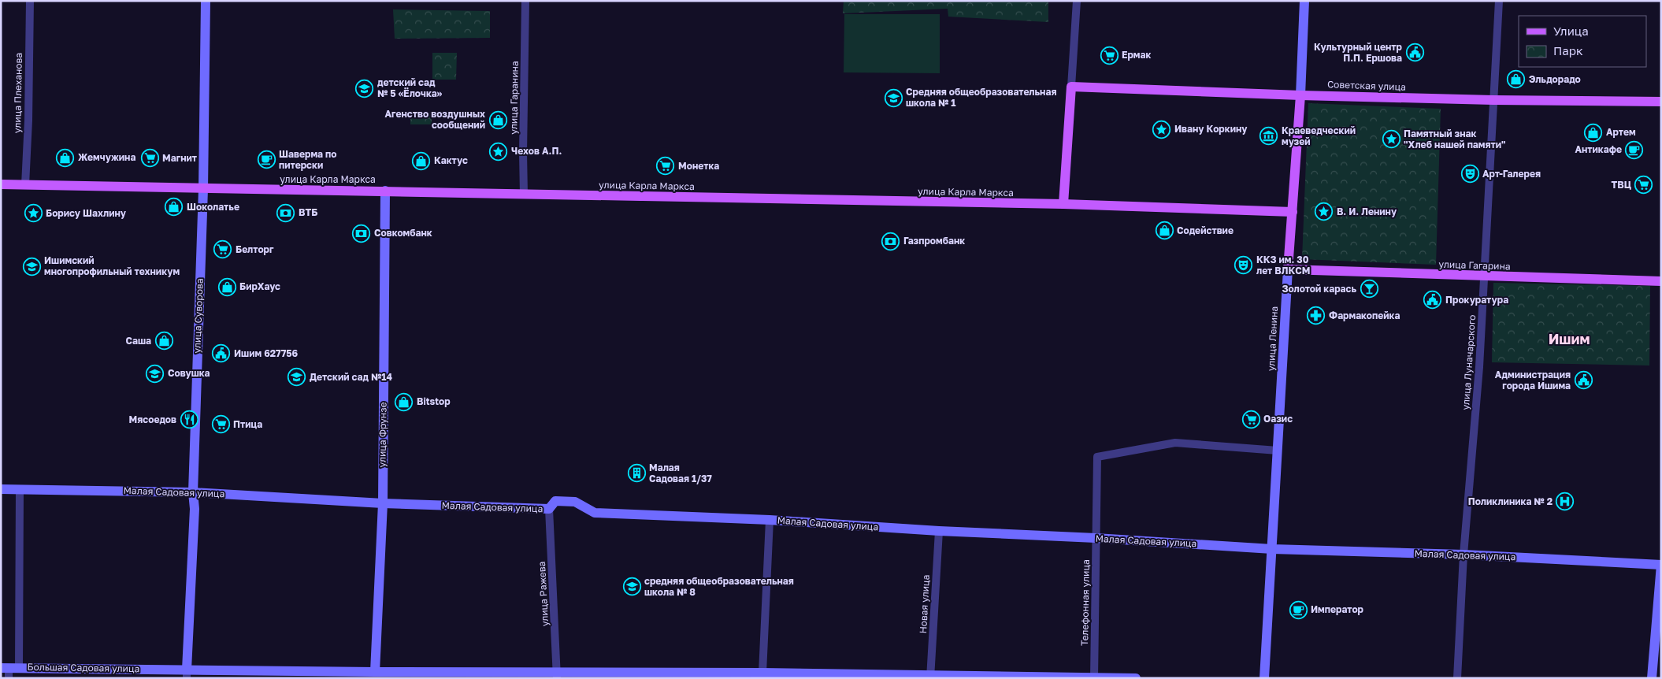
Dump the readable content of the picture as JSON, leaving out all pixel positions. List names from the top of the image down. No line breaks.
{"streets":{"main road":["Советская улица","улица Карла Маркса","улица Гагарина","улица Ленина"],"street":["улица Плеханова","улица Гаранина","улица Суворова","улица Луначарского","улица Фрунзе","Малая Садовая улица","улица Ражева","Телефонная улица","Новая улица","Большая Садовая улица"]},"crossings":[["Советская улица","улица Ленина"],["Советская улица","улица Луначарского"],["улица Плеханова","улица Карла Маркса"],["улица Гаранина","улица Карла Маркса"],["улица Карла Маркса","улица Суворова"],["улица Карла Маркса","улица Ленина"],["улица Карла Маркса","улица Фрунзе"],["улица Гагарина","улица Ленина"],["улица Гагарина","улица Луначарского"],["улица Суворова","Малая Садовая улица"],["улица Суворова","Большая Садовая улица"],["улица Ленина","Малая Садовая улица"],["улица Ленина","Телефонная улица"],["улица Луначарского","Малая Садовая улица"],["улица Фрунзе","Малая Садовая улица"],["улица Фрунзе","Большая Садовая улица"],["Малая Садовая улица","улица Ражева"],["Малая Садовая улица","Телефонная улица"],["Малая Садовая улица","Новая улица"],["улица Ражева","Большая Садовая улица"],["Телефонная улица","Большая Садовая улица"],["Новая улица","Большая Садовая улица"]],"districts":["Ишим"],"places":{"public building":["Культурный центр П.П. Ершова","Прокуратура","Ишим 627756","Администрация города Ишима"],"supermarket":["Ермак","Магнит","Монетка","ТВЦ","Белторг","Оазис","Птица"],"shop":["Эльдорадо","Агенство воздушных сообщений","Артем","Жемчужина","Кактус","Шоколатье","Содействие","БирХаус","Саша","Bitstop"],"school or university":["детский сад № 5 «Ёлочка»","Средняя общеобразовательная школа № 1","Ишимский многопрофильный техникум","Совушка","Детский сад №14","средняя общеобразовательная школа № 8"],"place":["Ивану Коркину","Памятный знак \"Хлеб нашей памяти\"","Чехов А.П.","В. И. Ленину","Борису Шахлину"],"museum":["Краеведческий музей"],"cafe":["Антикафе","Шаверма по питерски","Император"],"theatre":["Арт-Галерея","ККЗ им. 30 лет ВЛКСМ"],"bank":["ВТБ","Совкомбанк","Газпромбанк"],"bar":["Золотой карась"],"pharmacy":["Фармакопейка"],"restaurant":["Мясоедов"],"building":["Малая Садовая 1/37"],"hospital":["Поликлиника № 2"]},"legend":["Улица","Парк"]}
